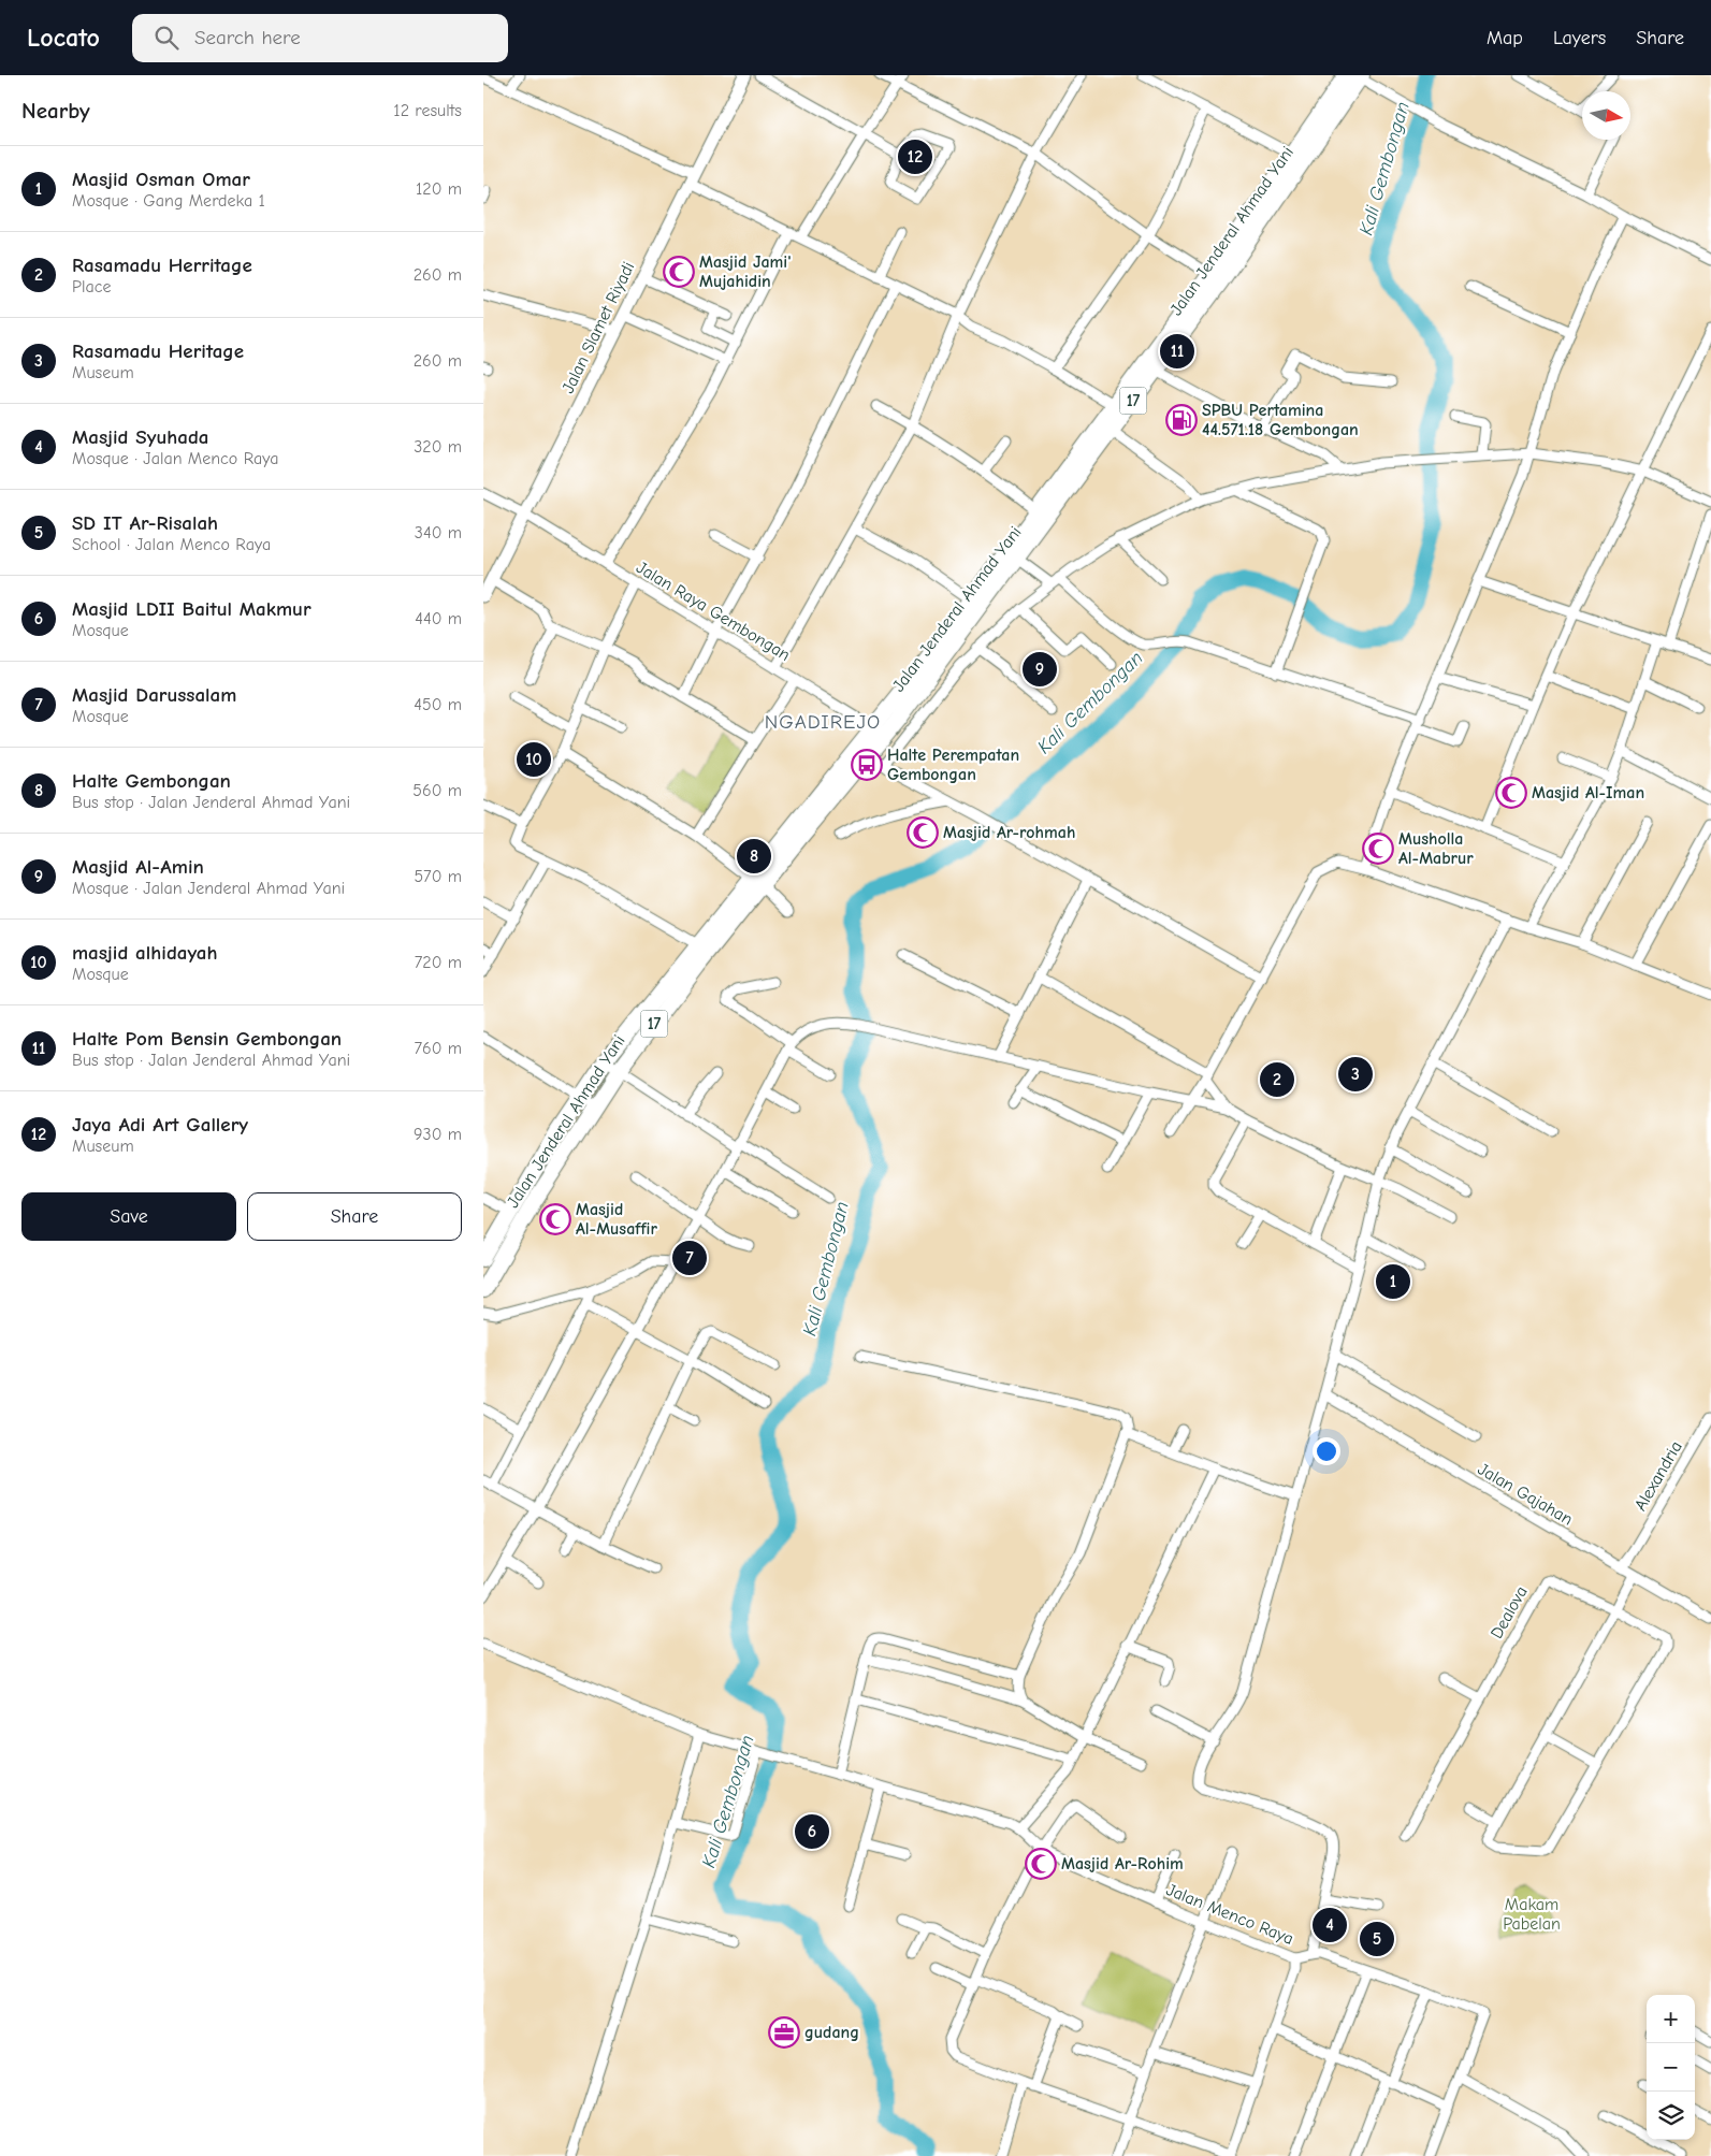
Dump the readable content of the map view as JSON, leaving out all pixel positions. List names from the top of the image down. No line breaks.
{"streets":{"highway":["Jalan Jenderal Ahmad Yani","17"],"main road":["Jalan Slamet Riyadi"],"street":["Jalan Raya Gembongan","Alexandria","Jalan Gajahan","Dealova","Jalan Menco Raya"]},"crossings":[["Jalan Jenderal Ahmad Yani","Jalan Raya Gembongan"],["Jalan Slamet Riyadi","Jalan Raya Gembongan"],["Alexandria","Jalan Gajahan"],["Jalan Gajahan","Dealova"]],"districts":["NGADIREJO"],"water":["Kali Gembongan"],"parks":["Makam Pabelan"],"places":{"mosque":["Masjid Jami' Mujahidin","Masjid Al-Iman","Masjid Ar-rohmah","Musholla Al-Mabrur","Masjid Al-Musaffir","Masjid Ar-Rohim"],"fuel station":["SPBU Pertamina 44.571.18 Gembongan"],"bus stop":["Halte Perempatan Gembongan"],"office":["gudang"]},"north":"right","page":{"header":"Locato","search":"Search here","nav":["Map","Layers","Share"],"heading":["Nearby","12 results"],"pins":["12","11","9","10","8","3","2","7","1","6","4","5"],"list":[{"mark":"1","name":"Masjid Osman Omar","note":"Mosque · Gang Merdeka 1","value":"120 m"},{"mark":"2","name":"Rasamadu Herritage","note":"Place","value":"260 m"},{"mark":"3","name":"Rasamadu Heritage","note":"Museum","value":"260 m"},{"mark":"4","name":"Masjid Syuhada","note":"Mosque · Jalan Menco Raya","value":"320 m"},{"mark":"5","name":"SD IT Ar-Risalah","note":"School · Jalan Menco Raya","value":"340 m"},{"mark":"6","name":"Masjid LDII Baitul Makmur","note":"Mosque","value":"440 m"},{"mark":"7","name":"Masjid Darussalam","note":"Mosque","value":"450 m"},{"mark":"8","name":"Halte Gembongan","note":"Bus stop · Jalan Jenderal Ahmad Yani","value":"560 m"},{"mark":"9","name":"Masjid Al-Amin","note":"Mosque · Jalan Jenderal Ahmad Yani","value":"570 m"},{"mark":"10","name":"masjid alhidayah","note":"Mosque","value":"720 m"},{"mark":"11","name":"Halte Pom Bensin Gembongan","note":"Bus stop · Jalan Jenderal Ahmad Yani","value":"760 m"},{"mark":"12","name":"Jaya Adi Art Gallery","note":"Museum","value":"930 m"}],"buttons":["Save","Share"],"map_buttons":["+","−"]}}
